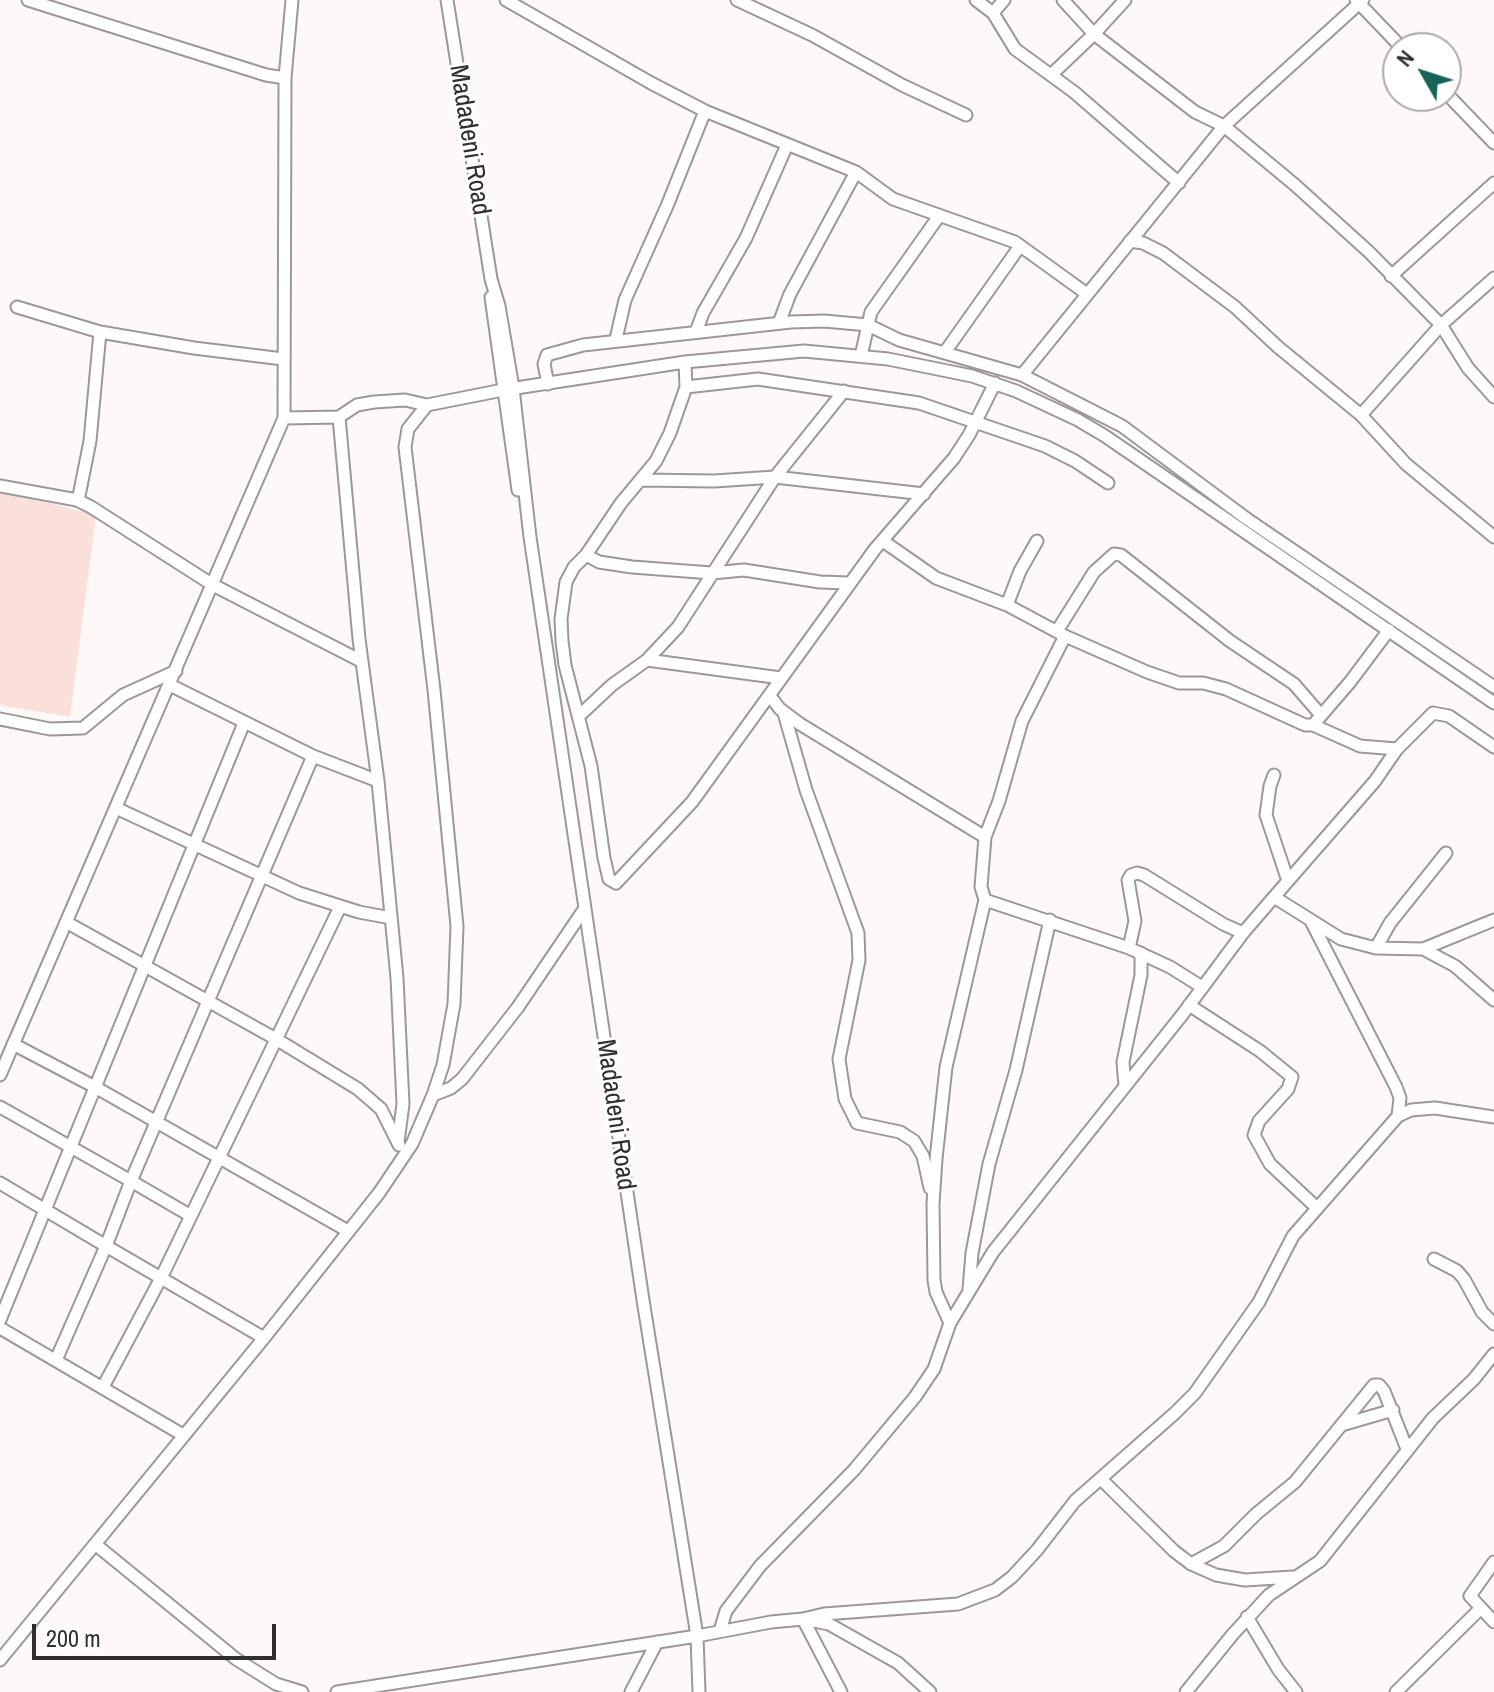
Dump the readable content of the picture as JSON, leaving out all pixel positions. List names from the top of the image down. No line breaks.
{"streets":{"street":["Madadeni Road"]},"scale_bar":"200 m","north":"top left"}
